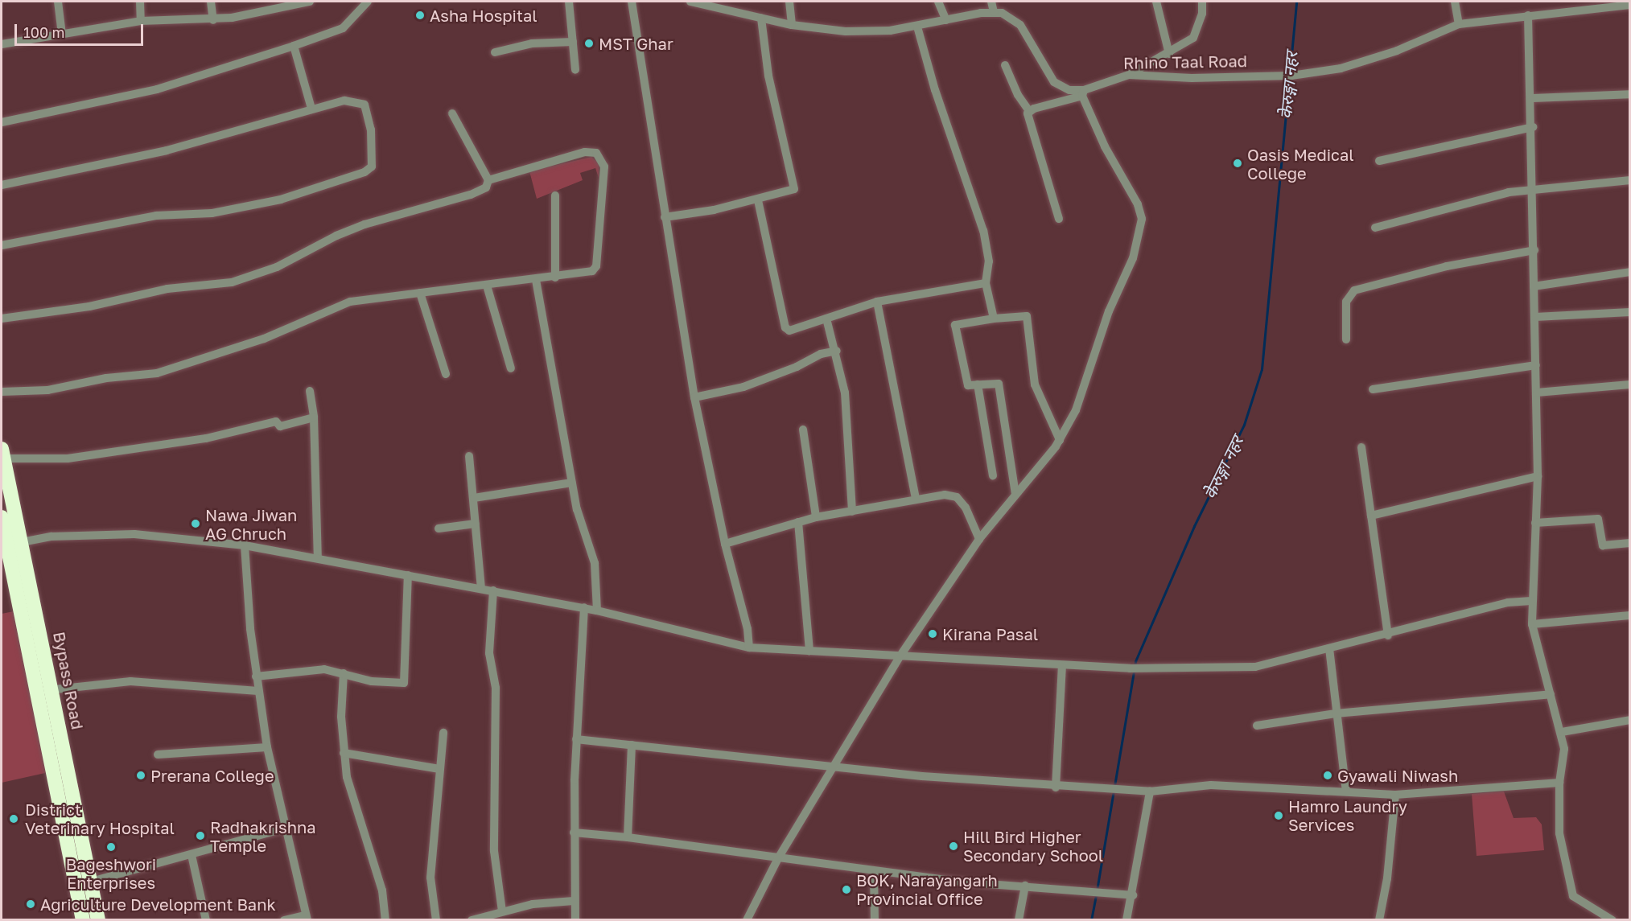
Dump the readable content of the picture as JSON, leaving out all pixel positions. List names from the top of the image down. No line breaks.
{"streets":{"highway":["Bypass Road"],"street":["Rhino Taal Road"]},"water":["केेरुङ्गा नहर"],"places":["Asha Hospital","MST Ghar","Oasis Medical College","Nawa Jiwan AG Chruch","Kirana Pasal","Prerana College","Gyawali Niwash","Hamro Laundry Services","District Veterinary Hospital","Radhakrishna Temple","Hill Bird Higher Secondary School","Bageshwori Enterprises","BOK, Narayangarh Provincial Office","Agriculture Development Bank"],"scale_bar":"100 m"}
